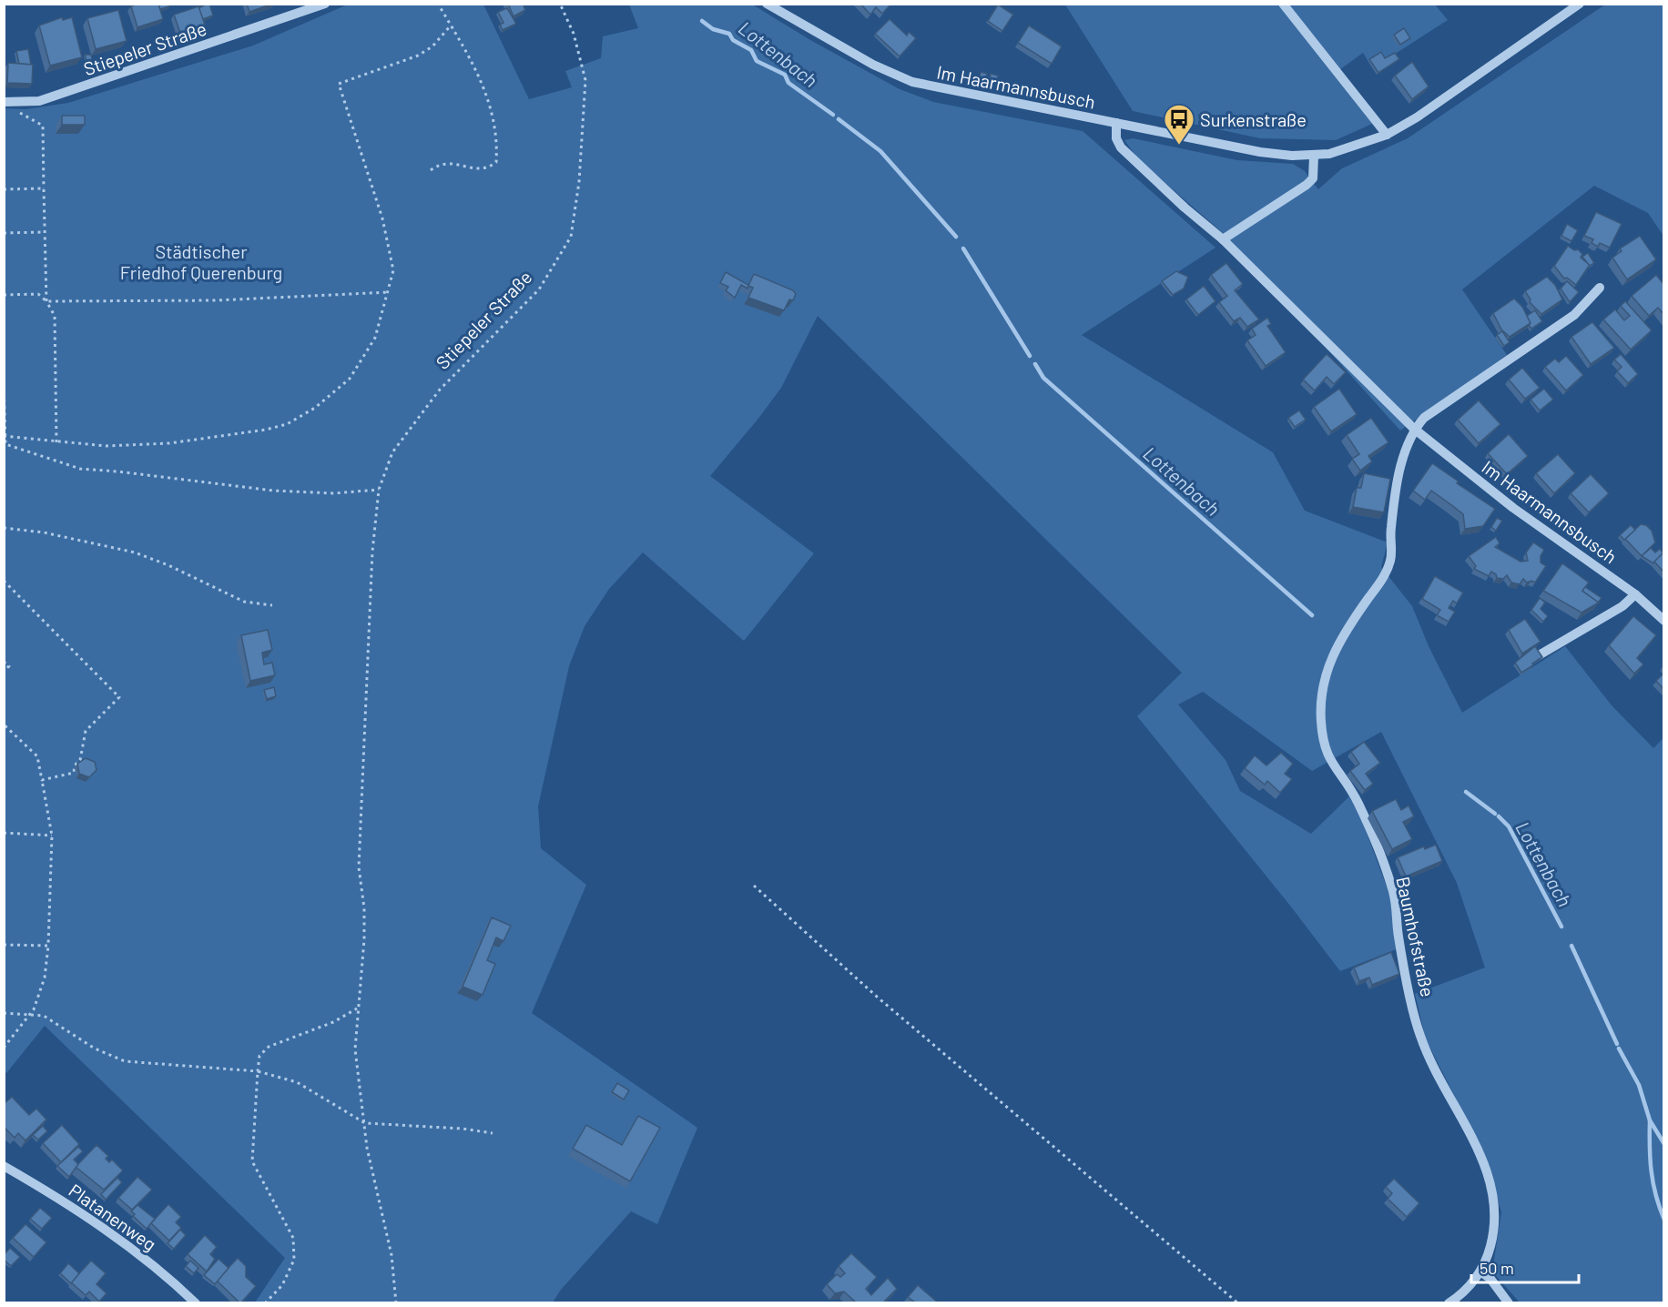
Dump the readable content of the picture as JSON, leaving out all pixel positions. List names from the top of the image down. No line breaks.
{"streets":{"street":["Stiepeler Straße","Im Haarmannsbusch","Baumhofstraße","Platanenweg"]},"crossings":[["Im Haarmannsbusch","Baumhofstraße"]],"water":["Lottenbach"],"parks":["Städtischer Friedhof Querenburg"],"places":{"bus stop":["Surkenstraße"]},"scale_bar":"50 m"}
